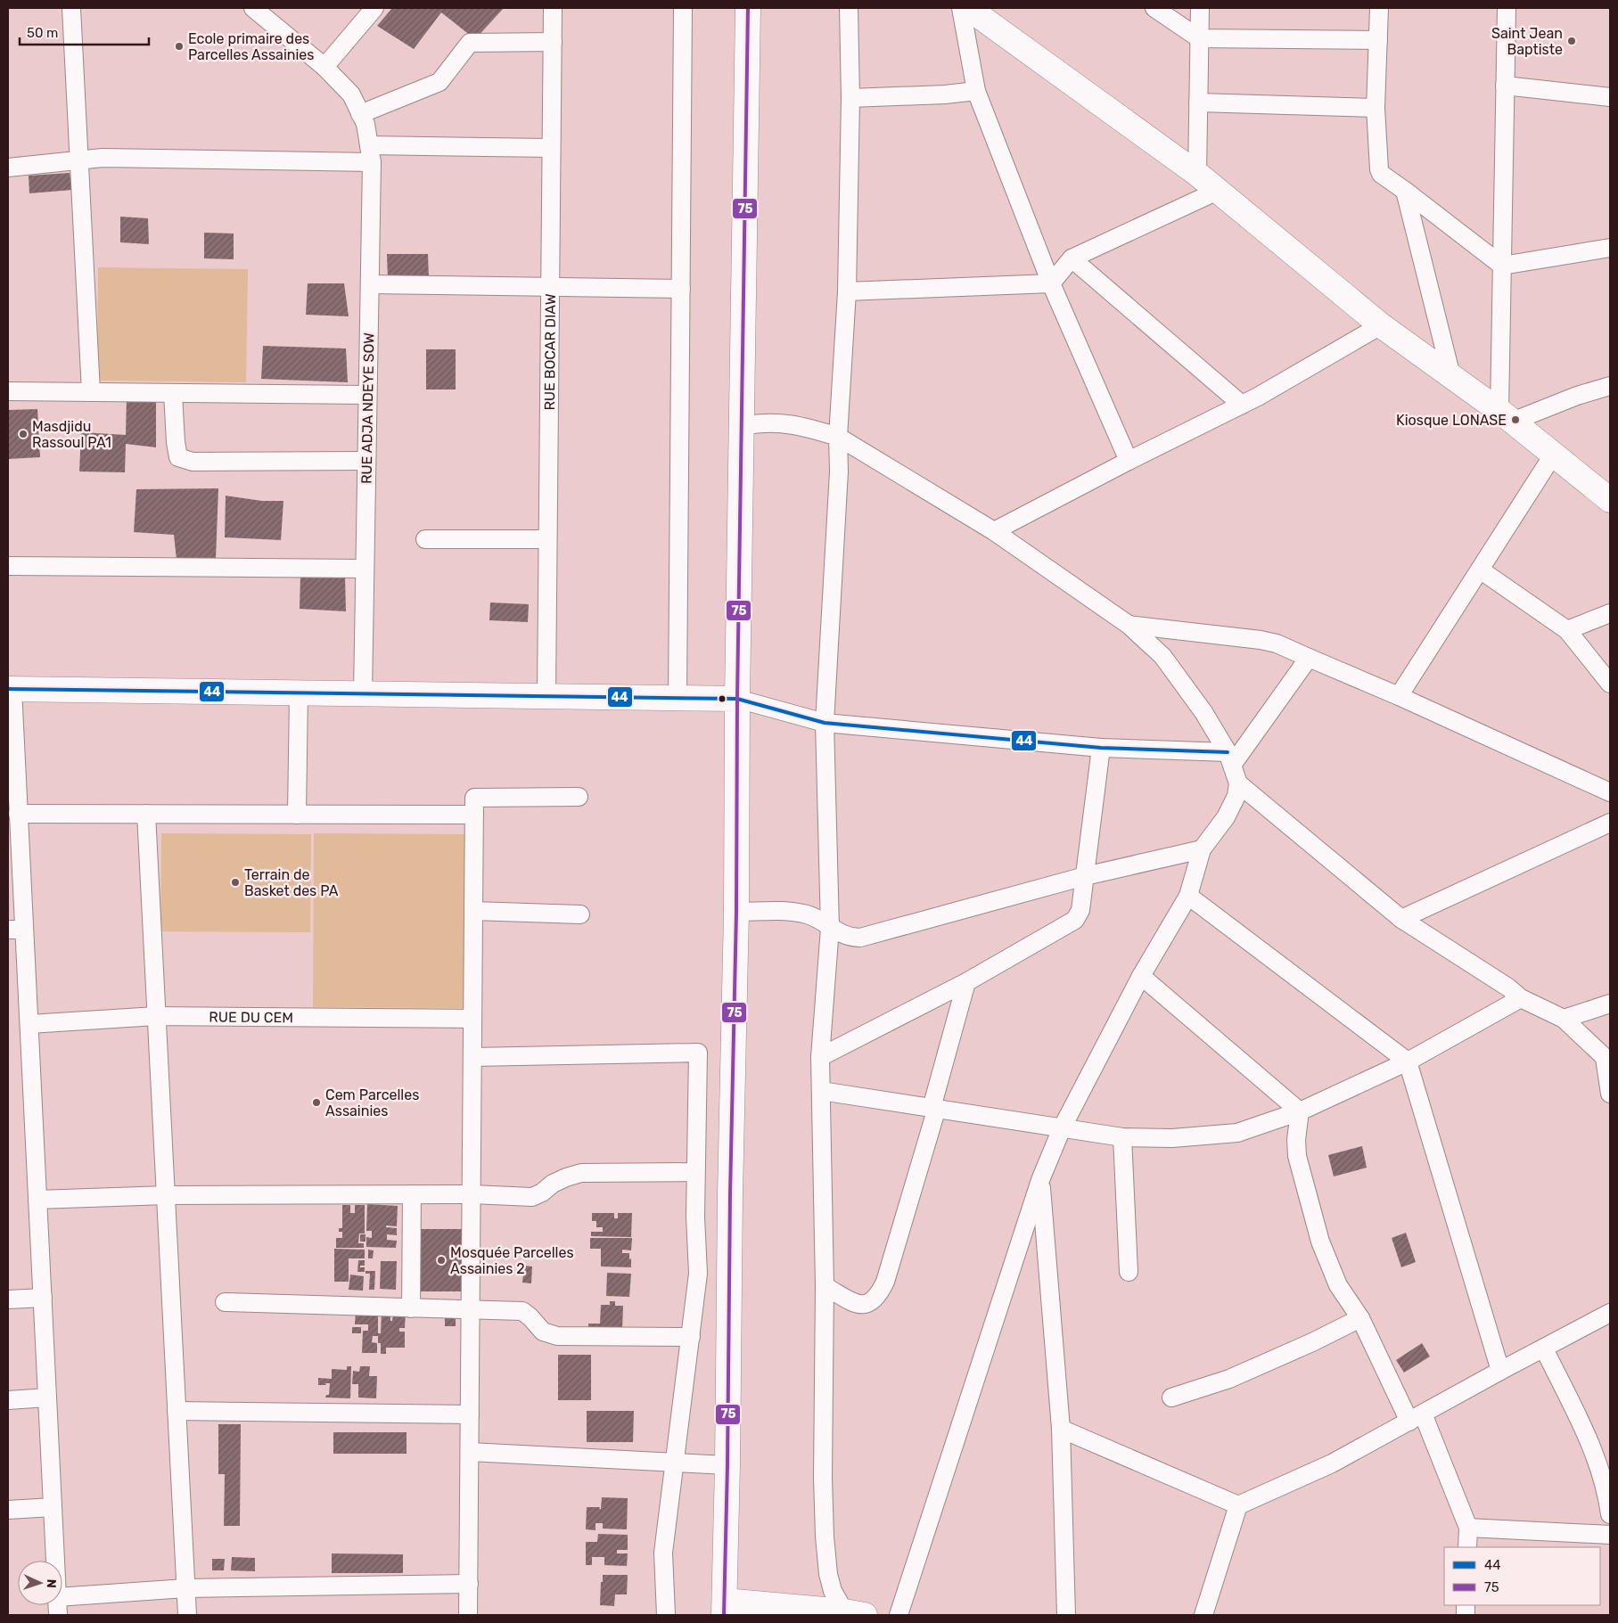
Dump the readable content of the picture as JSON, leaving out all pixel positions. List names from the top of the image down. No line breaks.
{"streets":{"street":["RUE BOCAR DIAW","RUE ADJA NDEYE SOW","RUE DU CEM"]},"places":["Saint Jean Baptiste","Ecole primaire des Parcelles Assainies","Kiosque LONASE","Masdjidu Rassoul PA1","Terrain de Basket des PA","Cem Parcelles Assainies","Mosquée Parcelles Assainies 2"],"lines":["transit line 75","transit line 44"],"legend":["44","75"],"scale_bar":"50 m","north":"right"}
